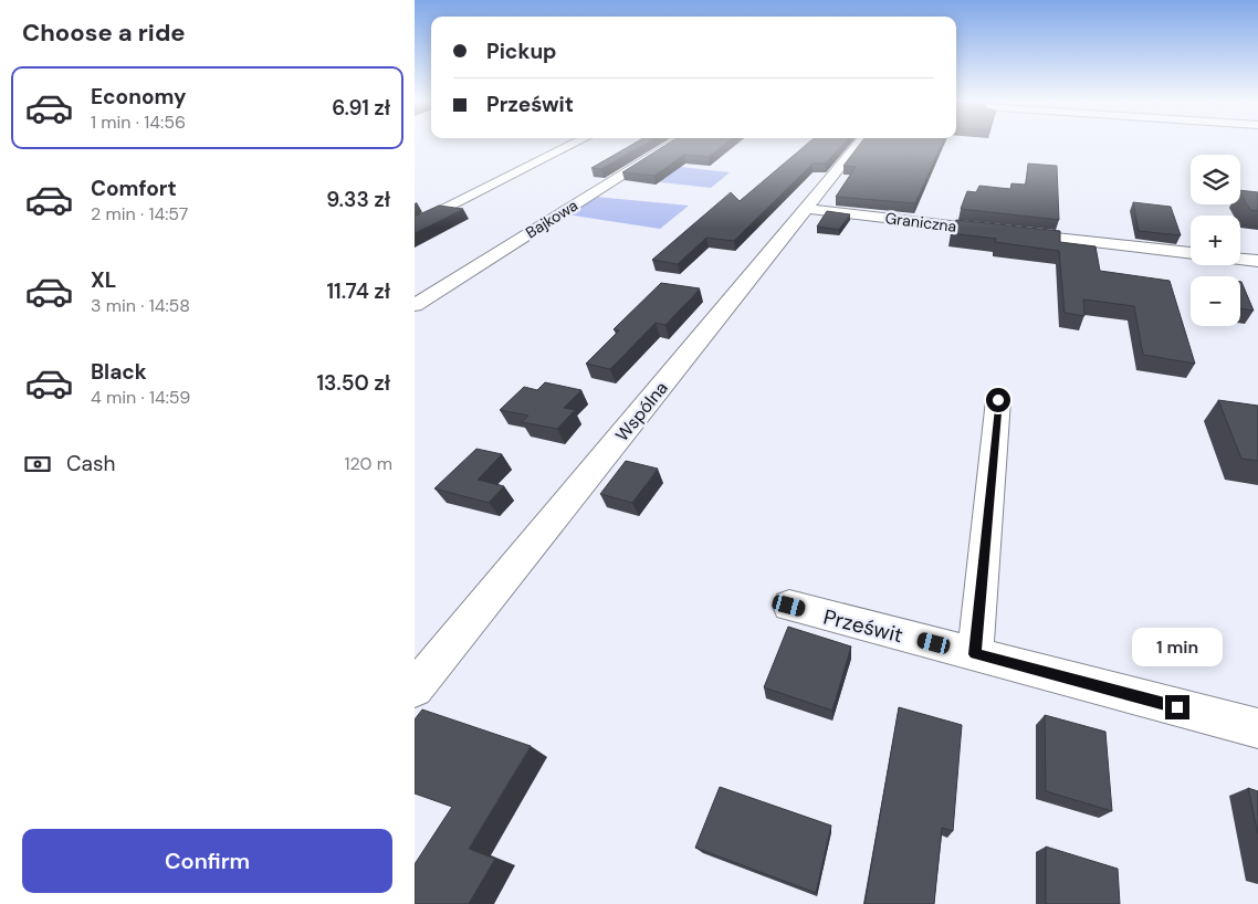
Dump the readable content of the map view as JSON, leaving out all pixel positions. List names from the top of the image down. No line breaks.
{"streets":{"street":["Bajkowa","Graniczna","Wspólna","Prześwit"]},"crossings":[["Graniczna","Wspólna"]],"page":{"heading":"Choose a ride","banner":["Pickup","Prześwit"],"list":[{"name":"Economy","note":"1 min · 14:56","value":"6.91 zł"},{"name":"Comfort","note":"2 min · 14:57","value":"9.33 zł"},{"name":"XL","note":"3 min · 14:58","value":"11.74 zł"},{"name":"Black","note":"4 min · 14:59","value":"13.50 zł"}],"map_buttons":["+","−"],"pay":["Cash","120 m"],"bubble":"1 min","buttons":"Confirm"}}
